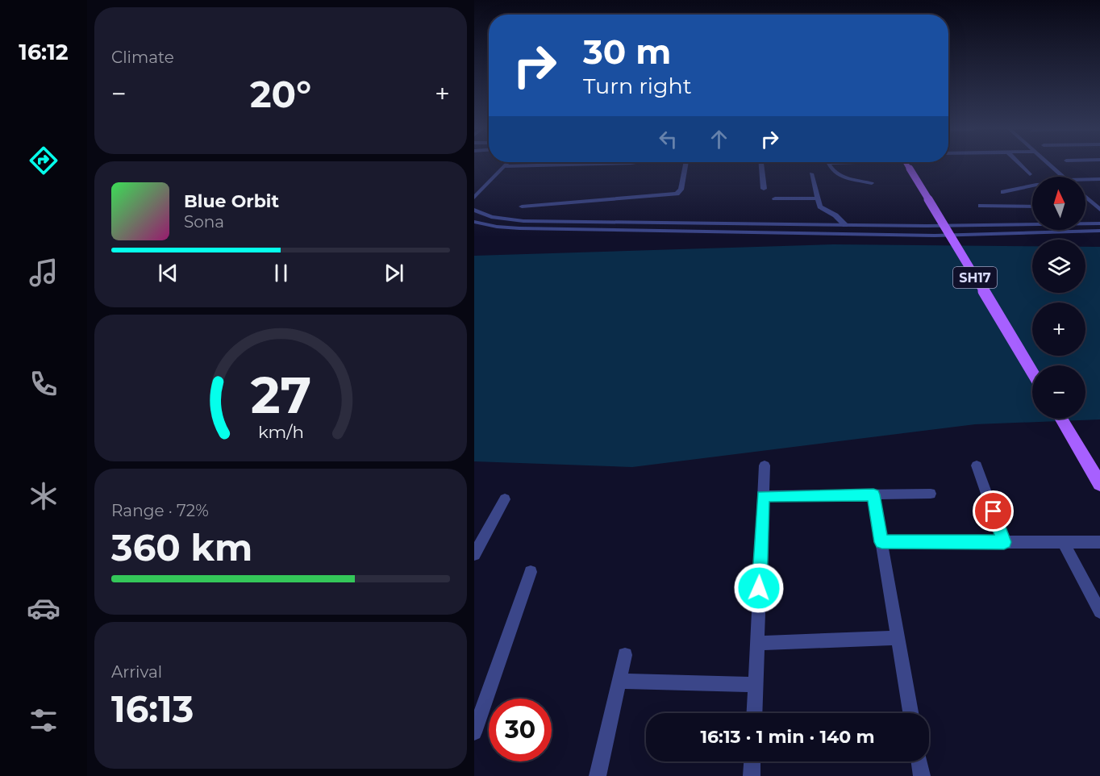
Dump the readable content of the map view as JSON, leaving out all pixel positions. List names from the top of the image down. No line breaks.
{"streets":{"main road":["SH17"]},"north":"top","page":{"tabs":"16:12","tile":["Climate",["Range · 72%","360 km"],["Arrival","16:13"]],"turn":["30 m","Turn right"],"heat":["−","20°","+"],"map_buttons":["+","−"],"song":["Blue Orbit","Sona"],"limit":"30","trip":"16:13 · 1 min · 140 m","gauge":["27","km/h"]}}
